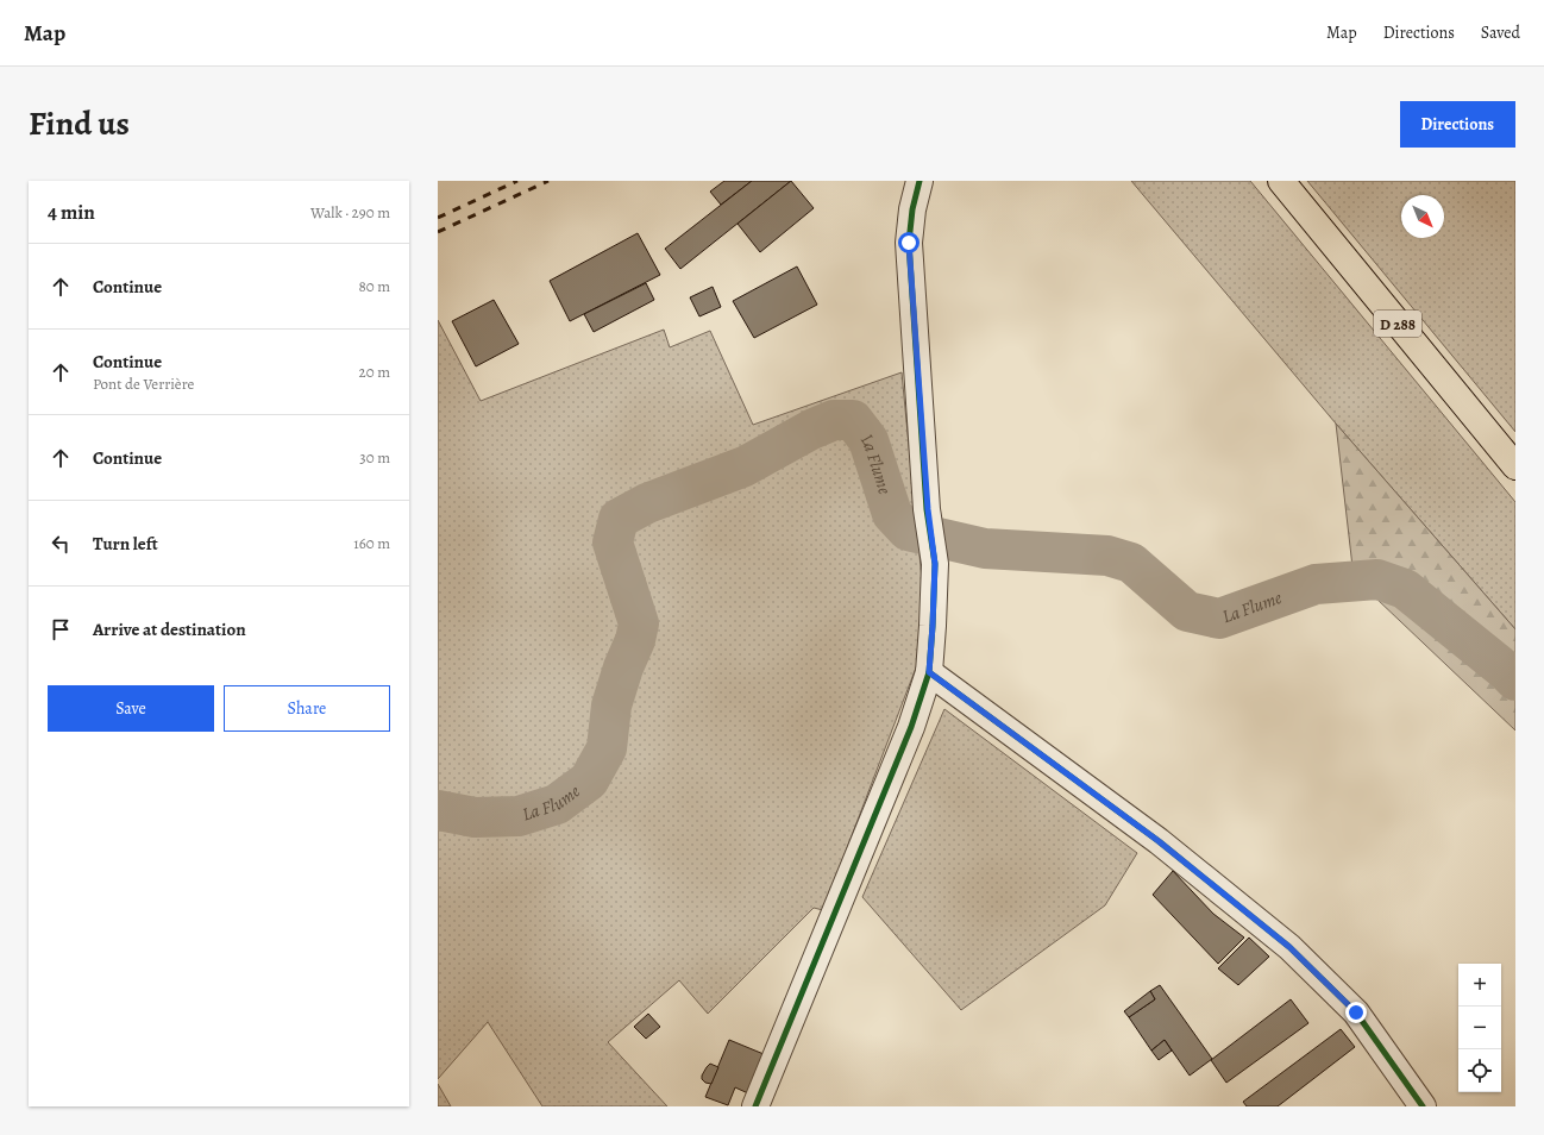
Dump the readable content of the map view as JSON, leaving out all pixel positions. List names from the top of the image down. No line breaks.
{"streets":{"main road":["D 288"]},"water":["La Flume"],"north":"bottom right","page":{"header":"Map","nav":["Map","Directions","Saved"],"title":"Find us","buttons":["Directions",["Save","Share"]],"heading":["4 min","Walk · 290 m"],"list":[["Continue","80 m"],["Continue","Pont de Verrière","20 m"],["Continue","30 m"],["Turn left","160 m"],"Arrive at destination"],"map_buttons":["+","−"]}}
